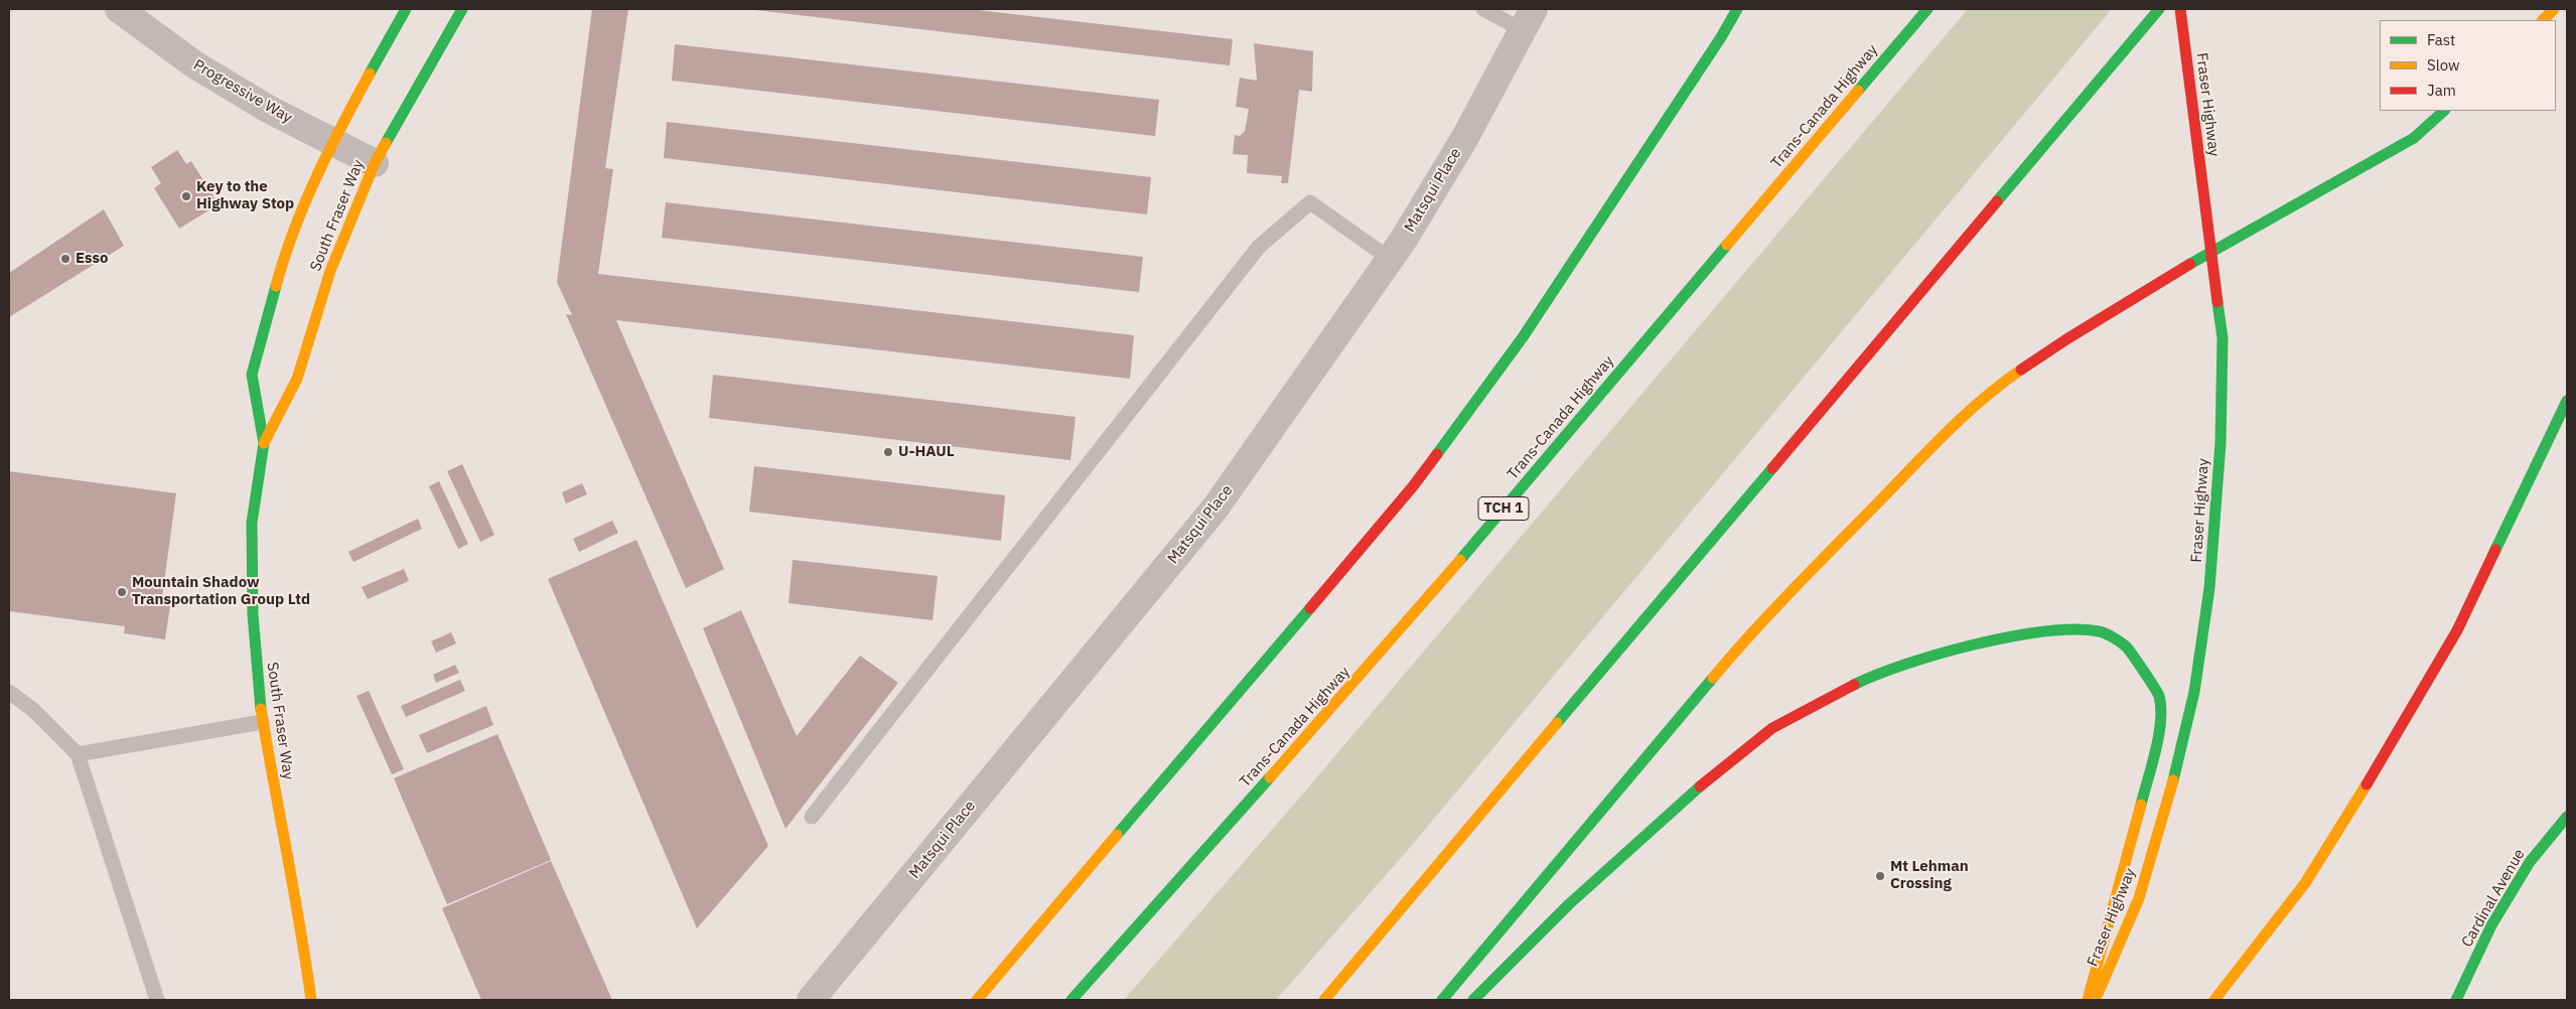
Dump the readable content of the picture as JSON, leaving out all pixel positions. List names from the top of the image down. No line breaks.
{"streets":{"main road":["Fraser Highway","Trans-Canada Highway","South Fraser Way","TCH 1","Cardinal Avenue"],"street":["Progressive Way","Matsqui Place"]},"crossings":[["Progressive Way","South Fraser Way"]],"places":["Key to the Highway Stop","Esso","U-HAUL","Mountain Shadow Transportation Group Ltd","Mt Lehman Crossing"],"legend":["Fast","Slow","Jam"]}
